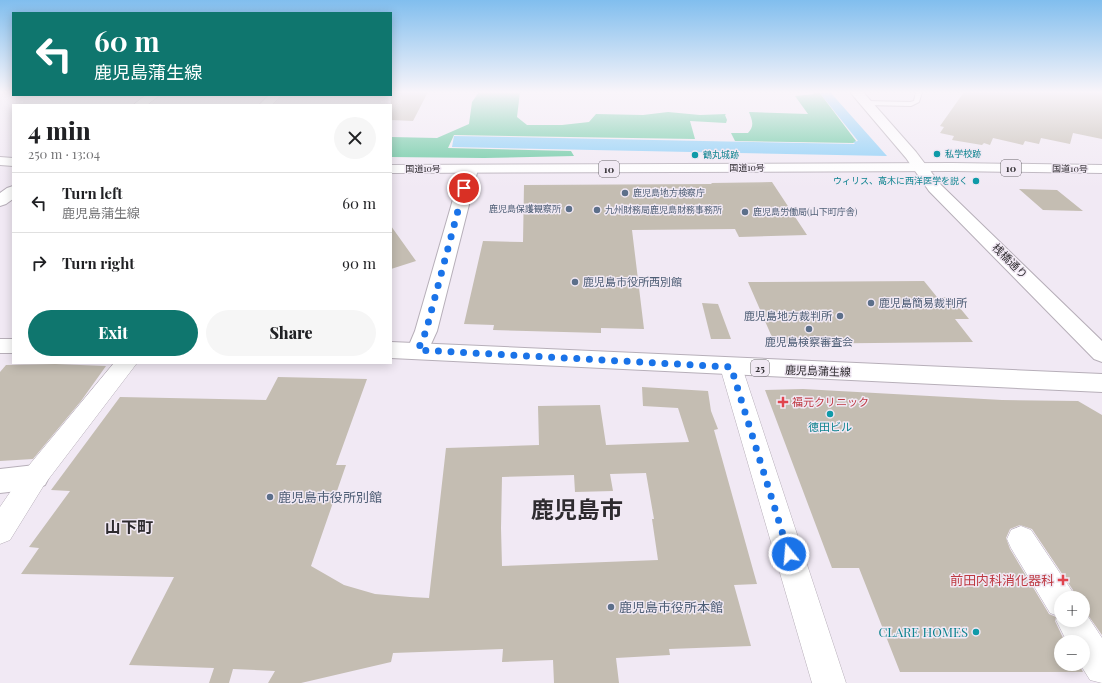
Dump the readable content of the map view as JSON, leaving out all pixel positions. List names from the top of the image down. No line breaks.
{"streets":{"main road":["国道10号","10","桟橋通り","25","鹿児島蒲生線"]},"crossings":[["国道10号","桟橋通り"]],"districts":["鹿児島市","山下町"],"places":{"other":["私学校跡","鶴丸城跡","ウィリス、高木に西洋医学を説く","鹿児島地方検察庁","鹿児島保護観察所","九州財務局鹿児島財務事務所","鹿児島労働局(山下町庁舎)","鹿児島市役所西別館","鹿児島簡易裁判所","鹿児島地方裁判所","鹿児島検察審査会","徳田ビル","鹿児島市役所別館","鹿児島市役所本館","CLARE HOMES"],"health":["福元クリニック","前田内科消化器科"]},"page":{"turn":["60 m","鹿児島蒲生線"],"heading":["4 min","250 m · 13:04"],"list":[{"name":"Turn left","note":"鹿児島蒲生線","value":"60 m"},{"name":"Turn right","value":"90 m"}],"buttons":["Exit","Share"],"map_buttons":["+","−"]}}
